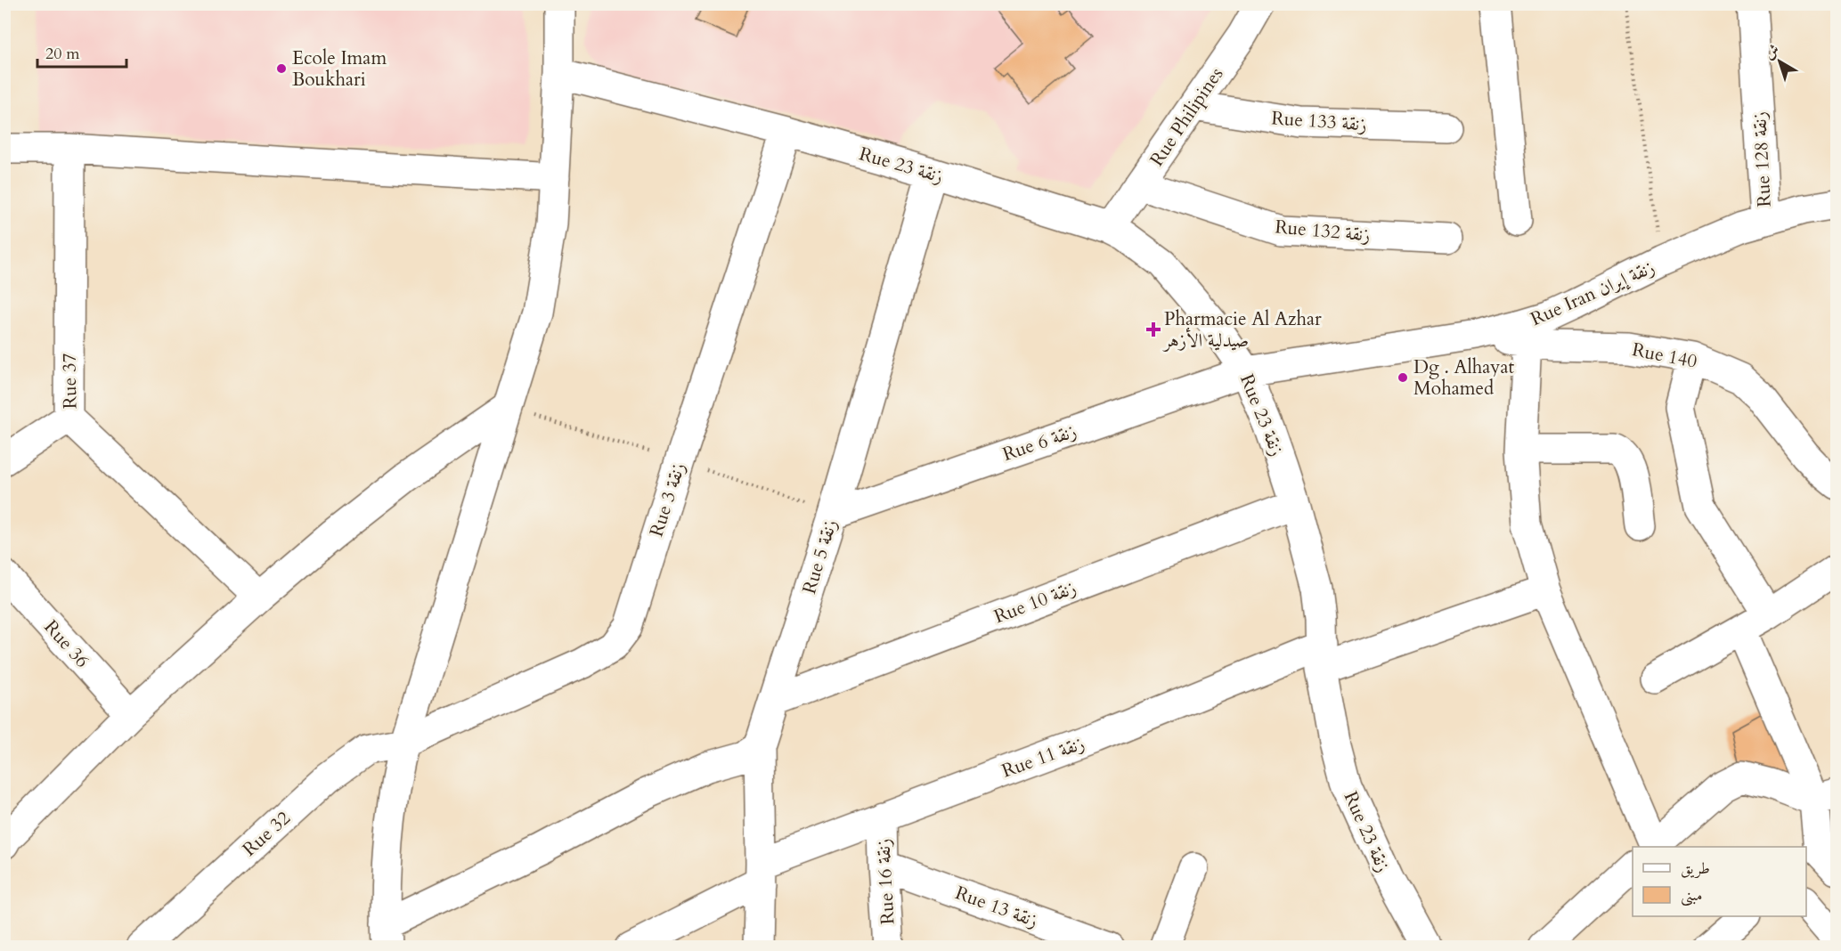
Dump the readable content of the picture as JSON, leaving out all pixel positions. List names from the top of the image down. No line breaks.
{"streets":{"street":["Rue Philipines","Rue 133 زنقة","Rue 128 زنقة","Rue 23 زنقة","Rue 132 زنقة","Rue Iran زنقة إيران","Rue 140","Rue 37","Rue 6 زنقة","Rue 3 زنقة","Rue 5 زنقة","Rue 10 زنقة","Rue 36","Rue 11 زنقة","Rue 32","Rue 16 زنقة","Rue 13 زنقة"]},"crossings":[["Rue Philipines","Rue 133 زنقة"],["Rue Philipines","Rue 23 زنقة"],["Rue Philipines","Rue 132 زنقة"],["Rue 128 زنقة","Rue Iran زنقة إيران"],["Rue 23 زنقة","Rue Iran زنقة إيران"],["Rue 23 زنقة","Rue 6 زنقة"],["Rue 23 زنقة","Rue 3 زنقة"],["Rue 23 زنقة","Rue 5 زنقة"],["Rue 23 زنقة","Rue 10 زنقة"],["Rue 23 زنقة","Rue 11 زنقة"],["Rue Iran زنقة إيران","Rue 140"],["Rue Iran زنقة إيران","Rue 6 زنقة"],["Rue 6 زنقة","Rue 5 زنقة"],["Rue 3 زنقة","Rue 32"],["Rue 5 زنقة","Rue 10 زنقة"],["Rue 5 زنقة","Rue 11 زنقة"],["Rue 11 زنقة","Rue 16 زنقة"],["Rue 16 زنقة","Rue 13 زنقة"]],"places":{"other":["Ecole Imam Boukhari","Dg . Alhayat Mohamed"],"health":["Pharmacie Al Azhar صيدلية الأزهر"]},"legend":["طريق","مبنى"],"scale_bar":"20 m","north":"top left"}
